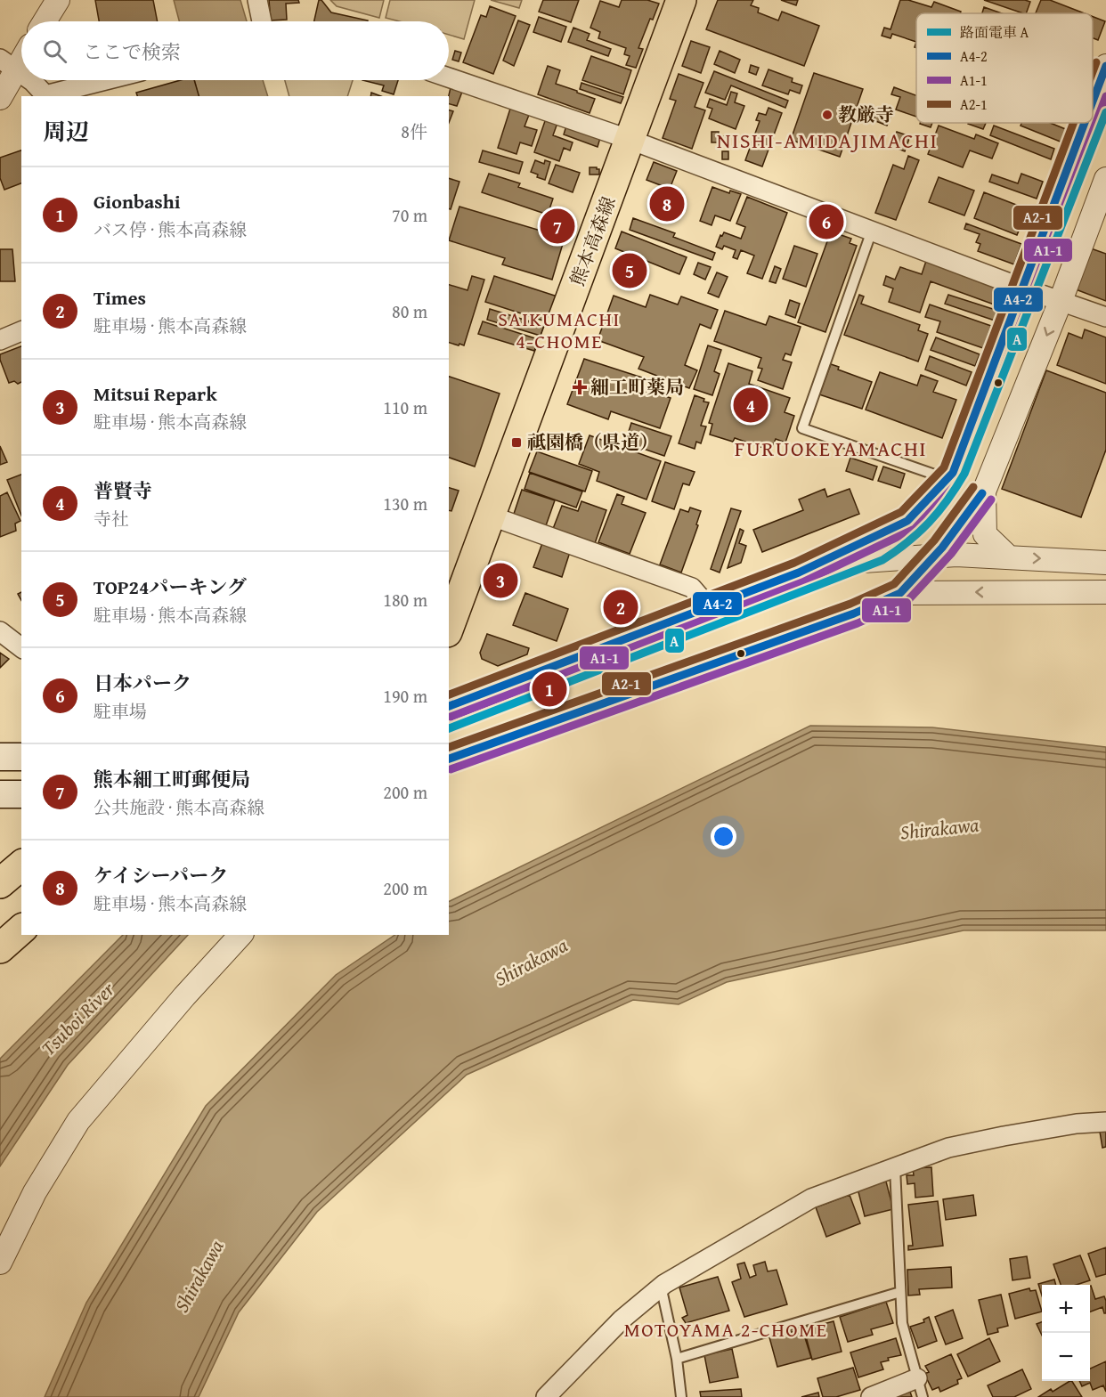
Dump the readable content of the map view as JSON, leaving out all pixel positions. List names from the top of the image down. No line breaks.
{"streets":{"main road":["熊本高森線"]},"districts":["NISHI-AMIDAJIMACHI","SAIKUMACHI 4-CHOME","FURUOKEYAMACHI","MOTOYAMA 2-CHOME"],"water":["Shirakawa","Tsuboi River"],"places":{"other":["教厳寺"],"health":["細工町薬局"],"transit":["祗園橋（県道）"]},"lines":["transit line A2-1","transit line A4-2","transit line A1-1","tram line A"],"legend":["路面電車 A","A4-2","A1-1","A2-1"],"page":{"search":"ここで検索","heading":["周辺","8件"],"list":[{"mark":"1","name":"Gionbashi","note":"バス停 · 熊本高森線","value":"70 m"},{"mark":"2","name":"Times","note":"駐車場 · 熊本高森線","value":"80 m"},{"mark":"3","name":"Mitsui Repark","note":"駐車場 · 熊本高森線","value":"110 m"},{"mark":"4","name":"普賢寺","note":"寺社","value":"130 m"},{"mark":"5","name":"TOP24パーキング","note":"駐車場 · 熊本高森線","value":"180 m"},{"mark":"6","name":"日本パーク","note":"駐車場","value":"190 m"},{"mark":"7","name":"熊本細工町郵便局","note":"公共施設 · 熊本高森線","value":"200 m"},{"mark":"8","name":"ケイシーパーク","note":"駐車場 · 熊本高森線","value":"200 m"}],"pins":["8","6","7","5","4","3","2","1"],"map_buttons":["+","−"]}}
